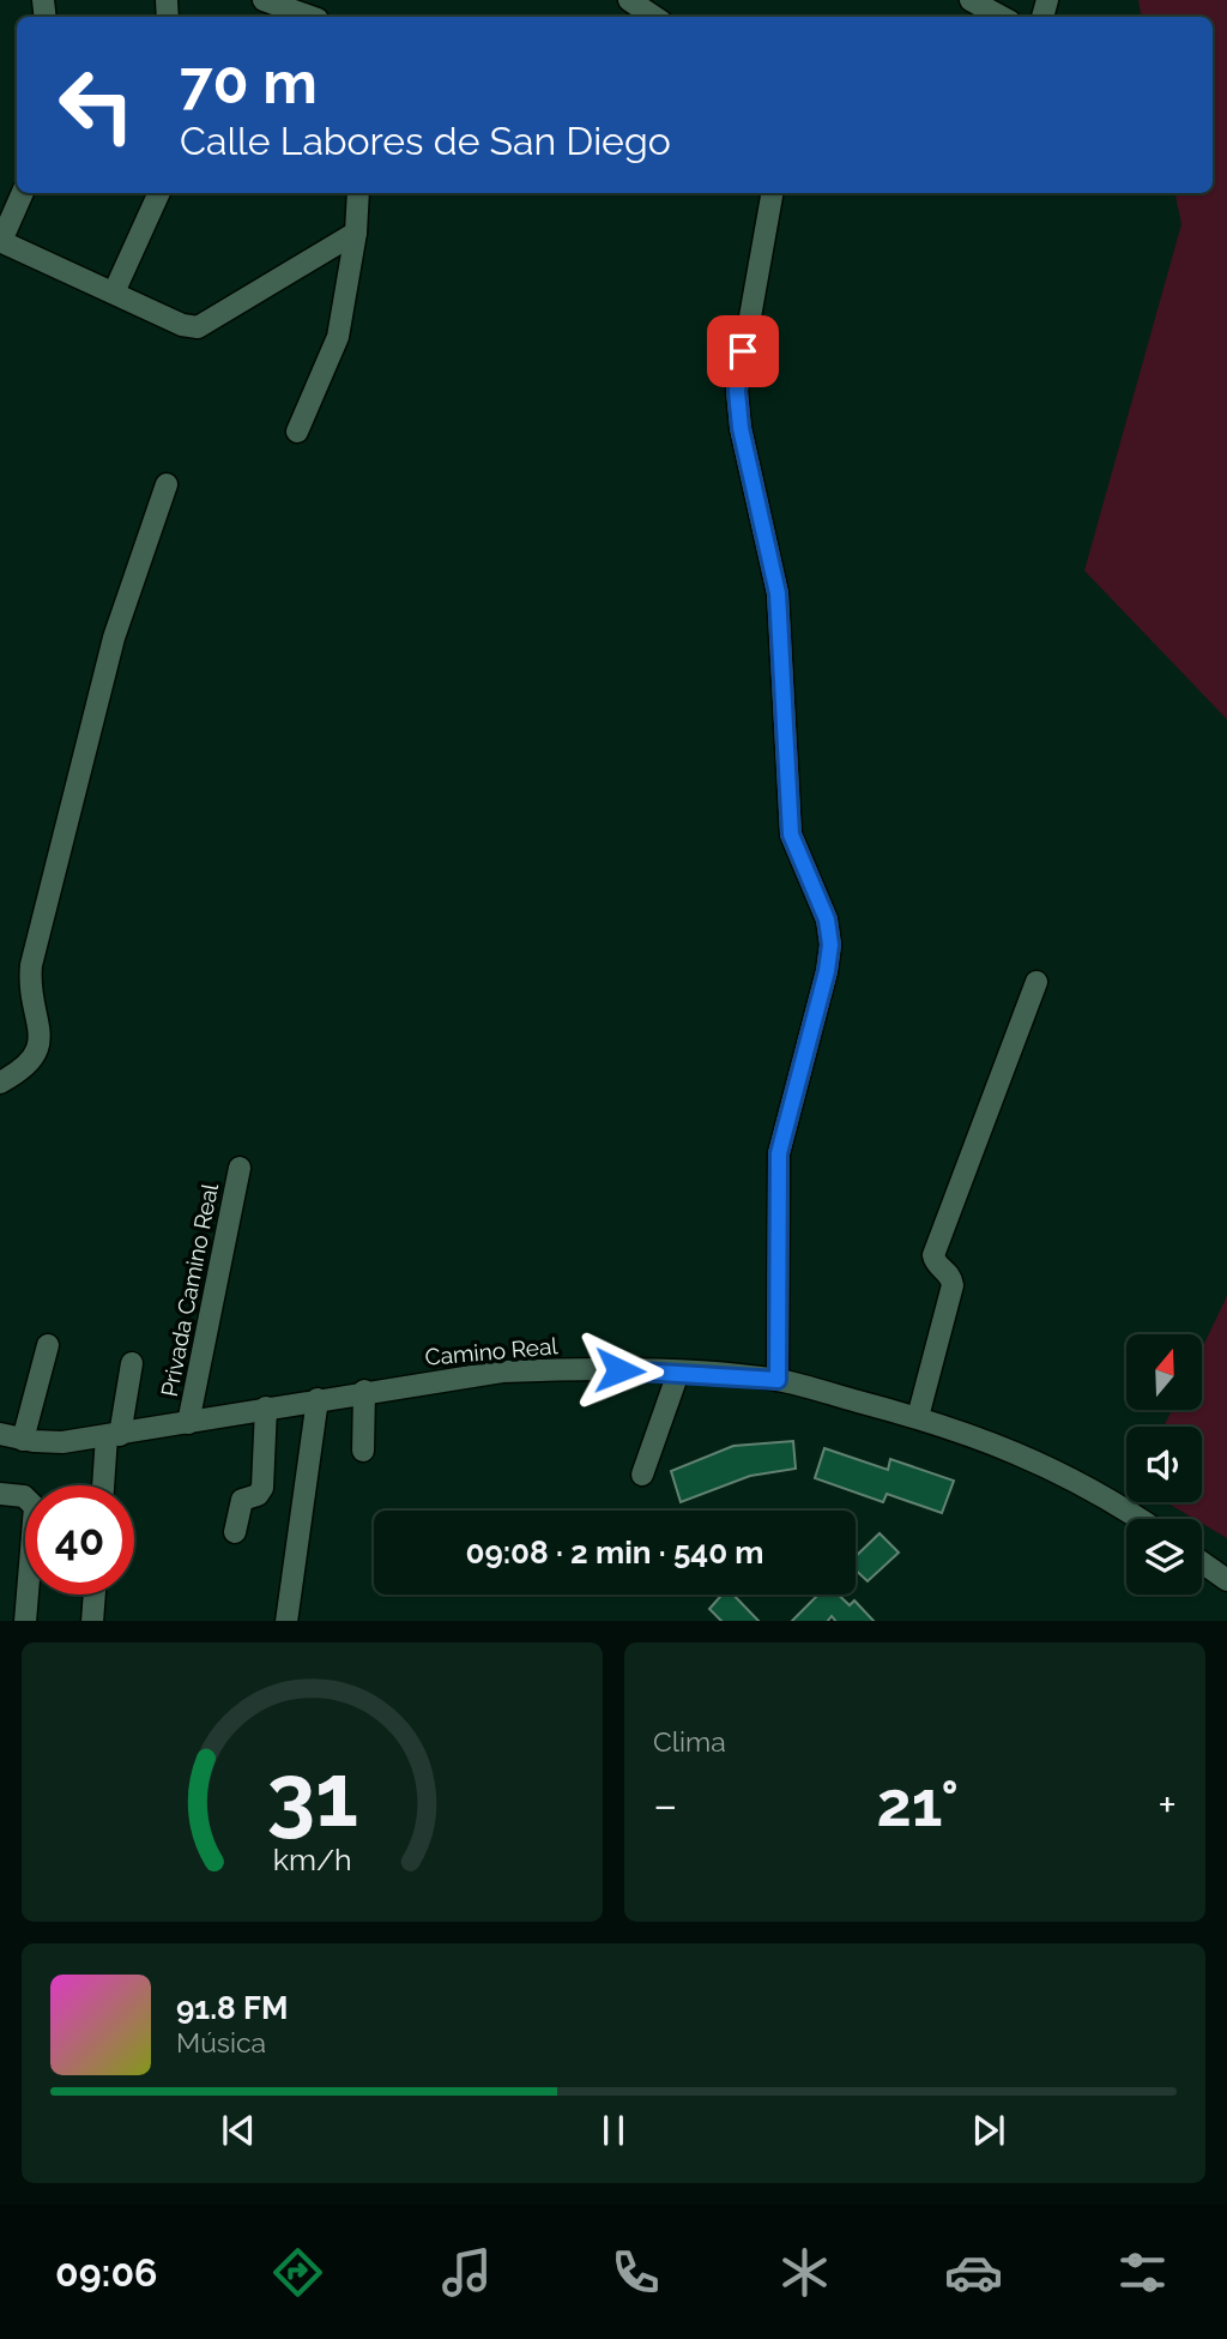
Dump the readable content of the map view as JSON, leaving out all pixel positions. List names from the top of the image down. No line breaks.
{"streets":{"street":["Privada Camino Real","Camino Real"]},"crossings":[["Privada Camino Real","Camino Real"]],"north":"top","page":{"turn":["70 m","Calle Labores de San Diego"],"limit":"40","trip":"09:08 · 2 min · 540 m","tile":"Clima","heat":["−","21°","+"],"song":["91.8 FM","Música"],"tabs":"09:06","gauge":["31","km/h"]}}
